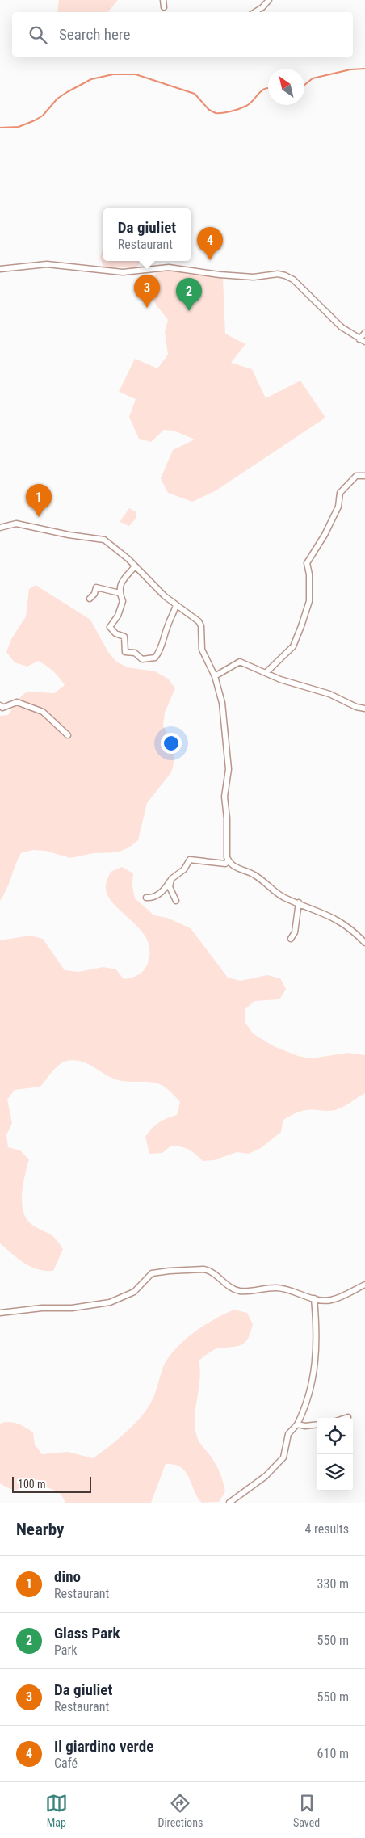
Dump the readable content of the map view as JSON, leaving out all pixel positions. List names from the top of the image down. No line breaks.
{"scale_bar":"100 m","north":"top left","page":{"search":"Search here","popup":["Da giuliet","Restaurant"],"pins":["4","3","2","1"],"scale":"100 m","heading":["Nearby","4 results"],"list":[{"mark":"1","name":"dino","note":"Restaurant","value":"330 m"},{"mark":"2","name":"Glass Park","note":"Park","value":"550 m"},{"mark":"3","name":"Da giuliet","note":"Restaurant","value":"550 m"},{"mark":"4","name":"Il giardino verde","note":"Café","value":"610 m"}],"nav":["Map","Directions","Saved"]}}
